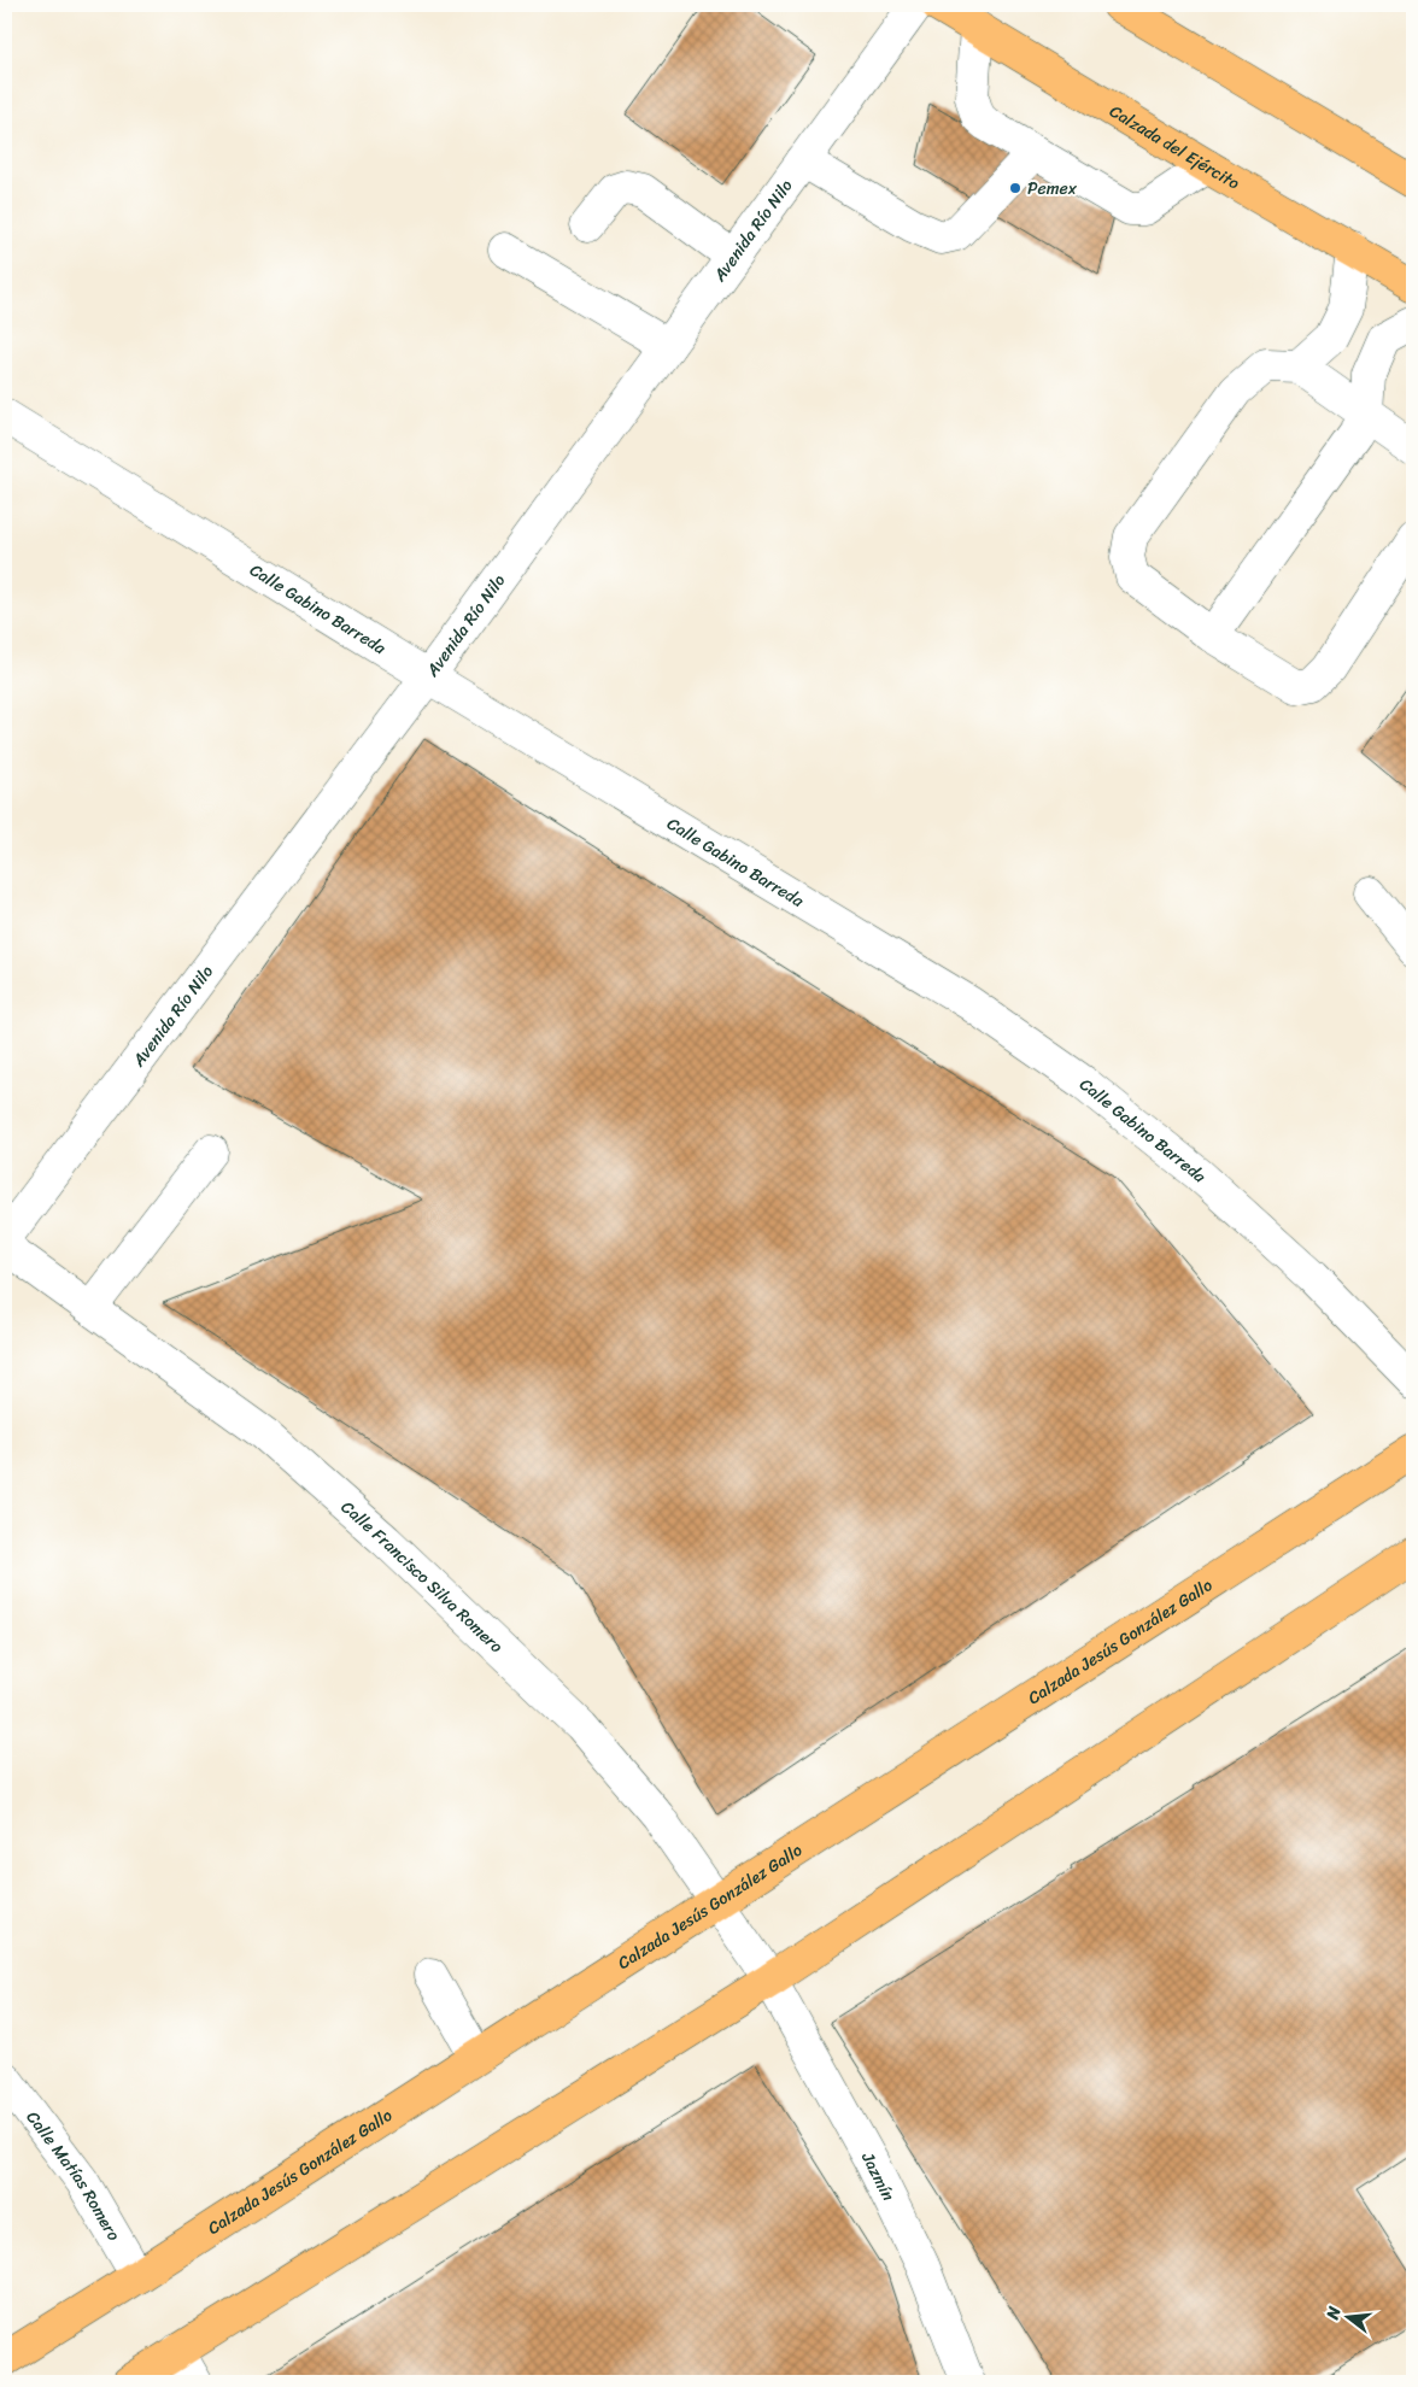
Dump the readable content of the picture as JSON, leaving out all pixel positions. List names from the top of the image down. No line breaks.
{"streets":{"main road":["Calzada del Ejército","Calzada Jesús González Gallo"],"street":["Avenida Río Nilo","Calle Gabino Barreda","Calle Francisco Silva Romero","Calle Matías Romero","Jazmín"]},"crossings":[["Avenida Río Nilo","Calle Gabino Barreda"],["Calle Francisco Silva Romero","Calzada Jesús González Gallo"],["Calle Francisco Silva Romero","Jazmín"],["Calzada Jesús González Gallo","Calle Matías Romero"]],"places":["Pemex"],"north":"left"}
